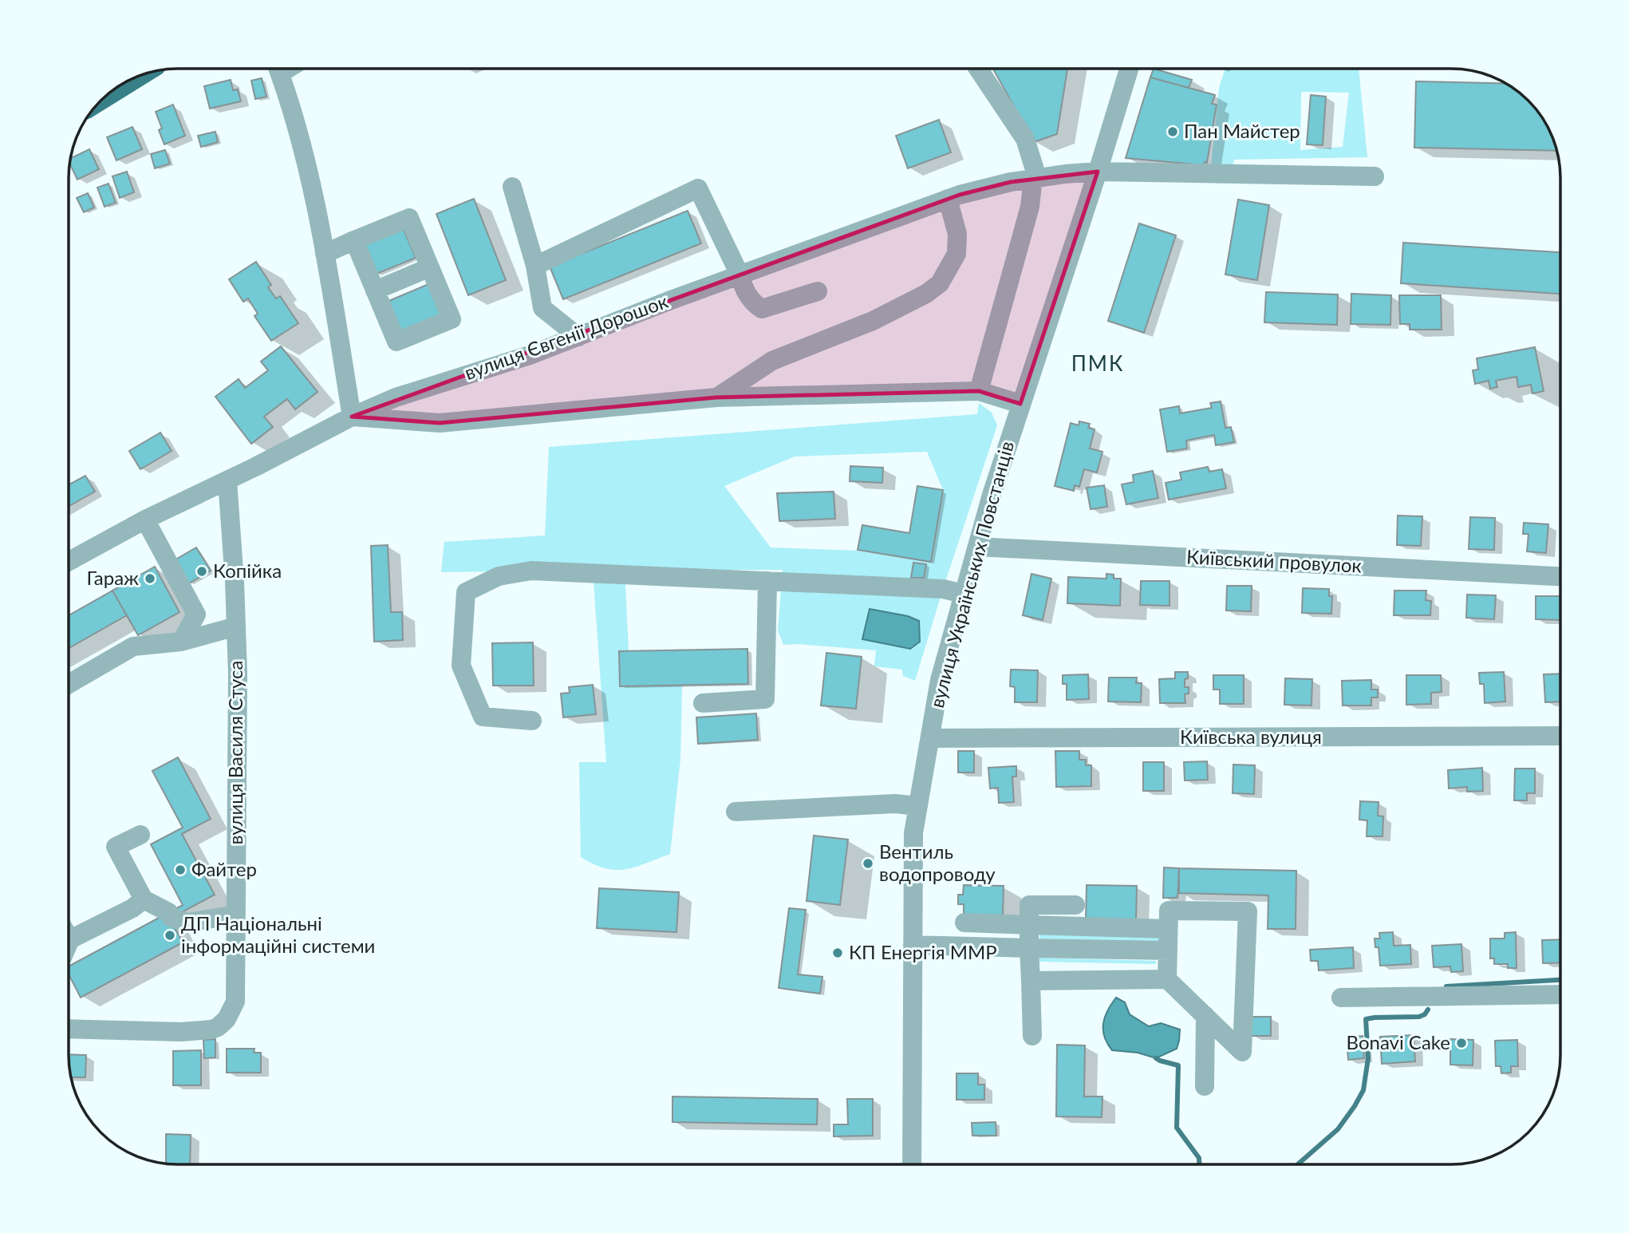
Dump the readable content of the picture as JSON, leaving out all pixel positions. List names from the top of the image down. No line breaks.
{"streets":{"street":["вулиця Євгенії Дорошок","Київський провулок","вулиця Українських Повстанців","Київська вулиця","вулиця Василя Стуса"]},"crossings":[["вулиця Євгенії Дорошок","вулиця Українських Повстанців"],["вулиця Євгенії Дорошок","вулиця Василя Стуса"],["Київський провулок","вулиця Українських Повстанців"],["вулиця Українських Повстанців","Київська вулиця"]],"districts":["ПМК"],"places":["Пан Майстер","Копійка","Гараж","Вентиль водопроводу","Файтер","ДП Національні інформаційні системи","КП Енергія ММР","Bonavi Cake"]}
